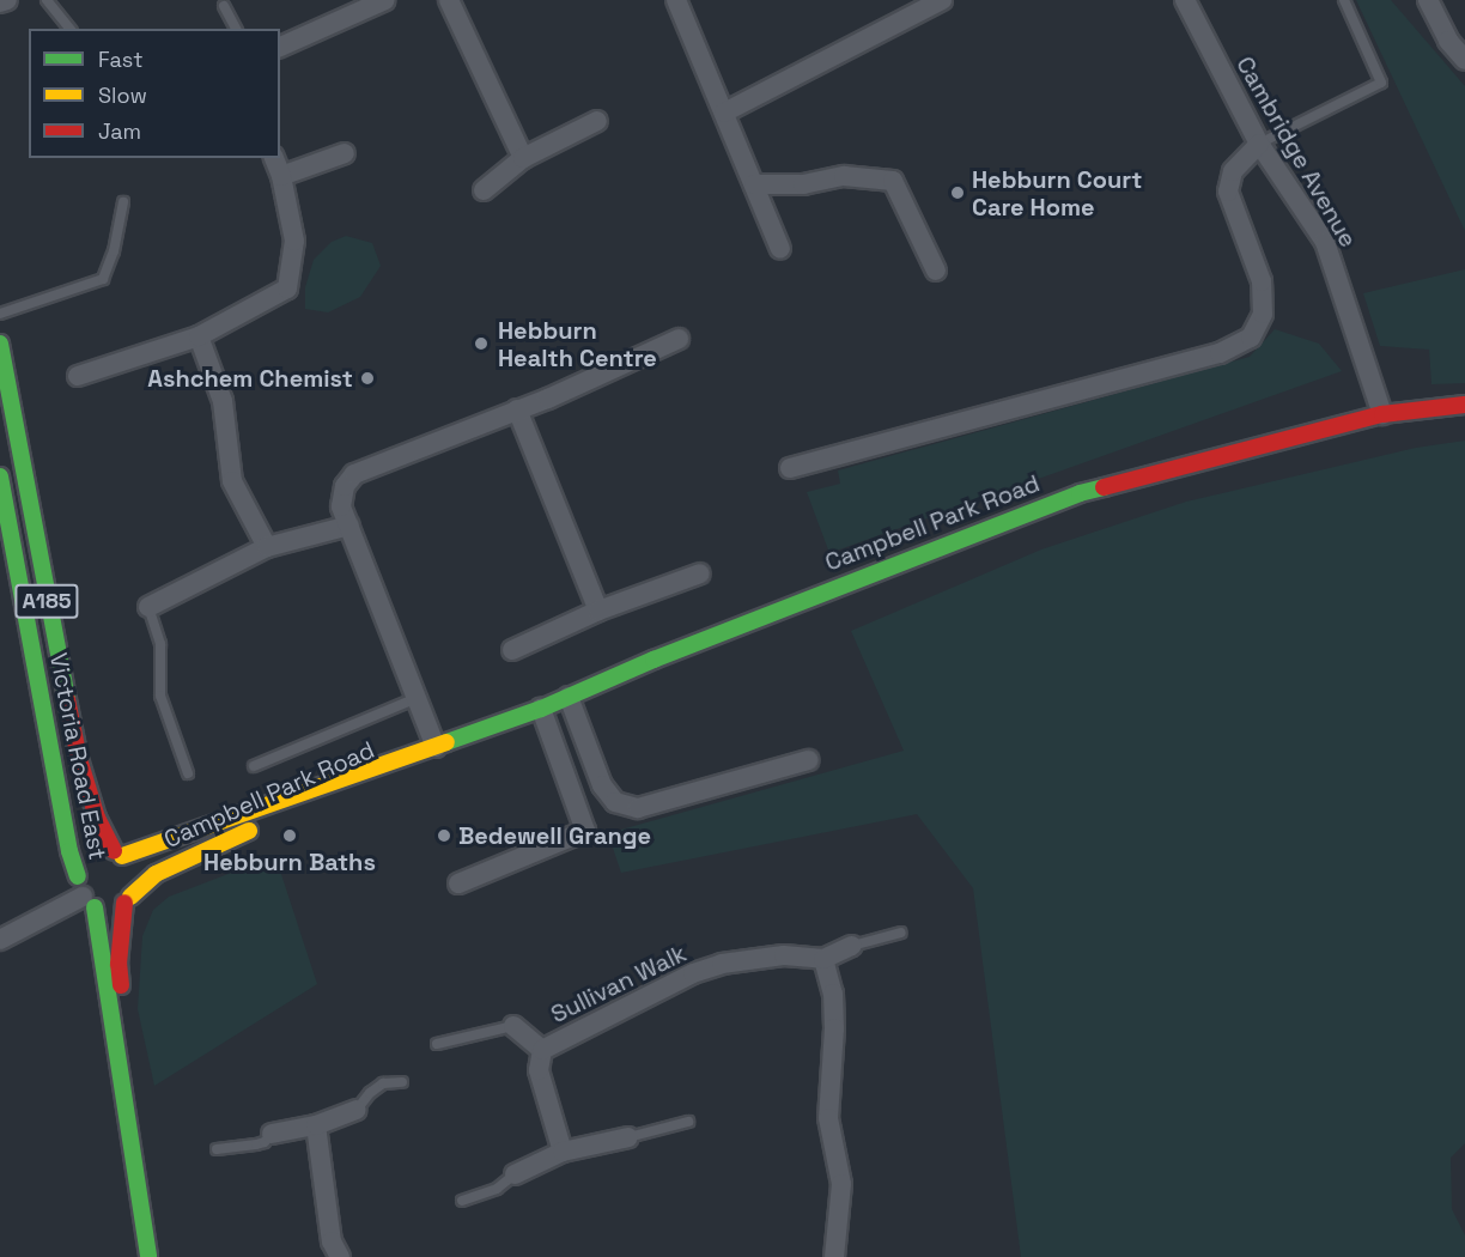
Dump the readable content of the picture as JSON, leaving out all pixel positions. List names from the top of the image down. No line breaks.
{"streets":{"street":["Cambridge Avenue","Campbell Park Road","A185","Victoria Road East","Sullivan Walk"]},"crossings":[["Cambridge Avenue","Campbell Park Road"],["Campbell Park Road","Victoria Road East"]],"places":["Hebburn Court Care Home","Hebburn Health Centre","Ashchem Chemist","Hebburn Baths","Bedewell Grange"],"legend":["Fast","Slow","Jam"]}
